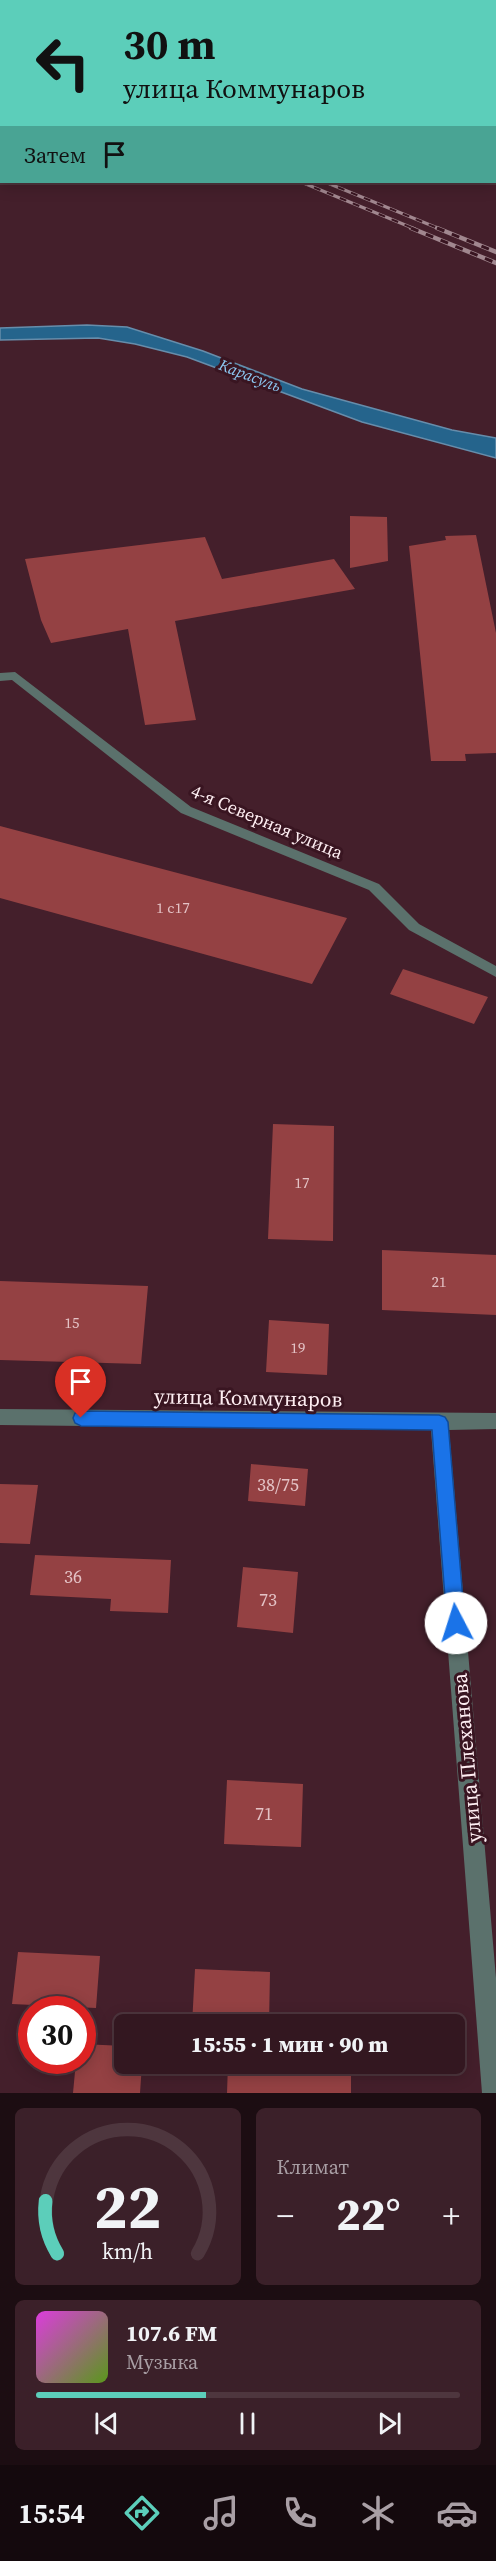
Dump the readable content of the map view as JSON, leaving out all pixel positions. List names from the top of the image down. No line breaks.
{"streets":{"street":["4-я Северная улица","улица Коммунаров","улица Плеханова"]},"crossings":[["улица Коммунаров","улица Плеханова"]],"water":["Карасуль"],"house_numbers":["1 с17","17","21","15","19","38/75","36","73","71"],"page":{"turn":["30 m","улица Коммунаров"],"then":"Затем","limit":"30","trip":"15:55 · 1 мин · 90 m","tile":"Климат","heat":["−","22°","+"],"song":["107.6 FM","Музыка"],"tabs":"15:54","gauge":["22","km/h"]}}
